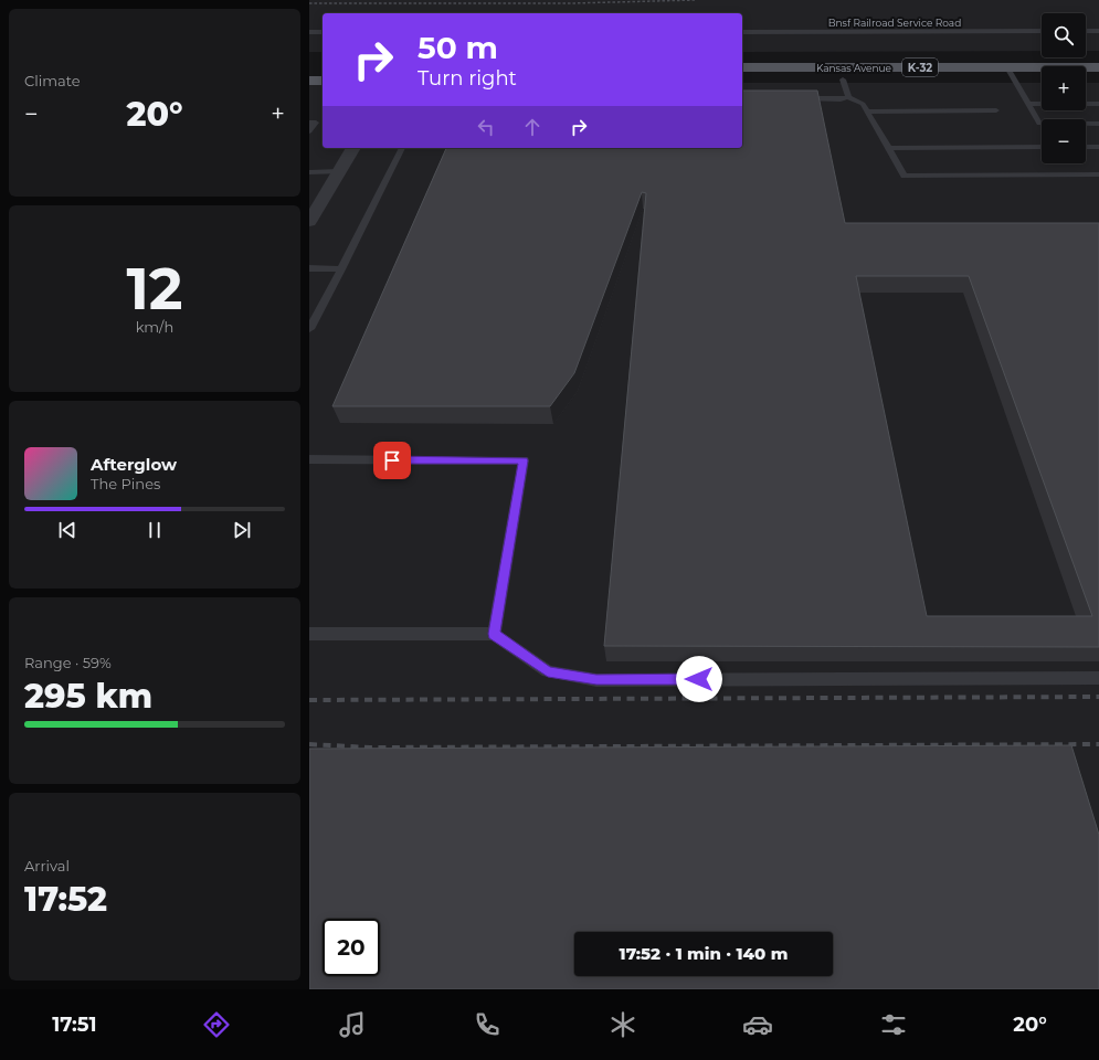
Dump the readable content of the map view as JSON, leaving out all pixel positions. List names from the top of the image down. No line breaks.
{"streets":{"main road":["Kansas Avenue","K-32"],"lane":["Bnsf Railroad Service Road"]},"page":{"tile":["Climate",["12","km/h"],["Range · 59%","295 km"],["Arrival","17:52"]],"map_buttons":["+","−"],"turn":["50 m","Turn right"],"heat":["−","20°","+"],"song":["Afterglow","The Pines"],"limit":"20","trip":"17:52 · 1 min · 140 m","tabs":["17:51","20°"]}}
